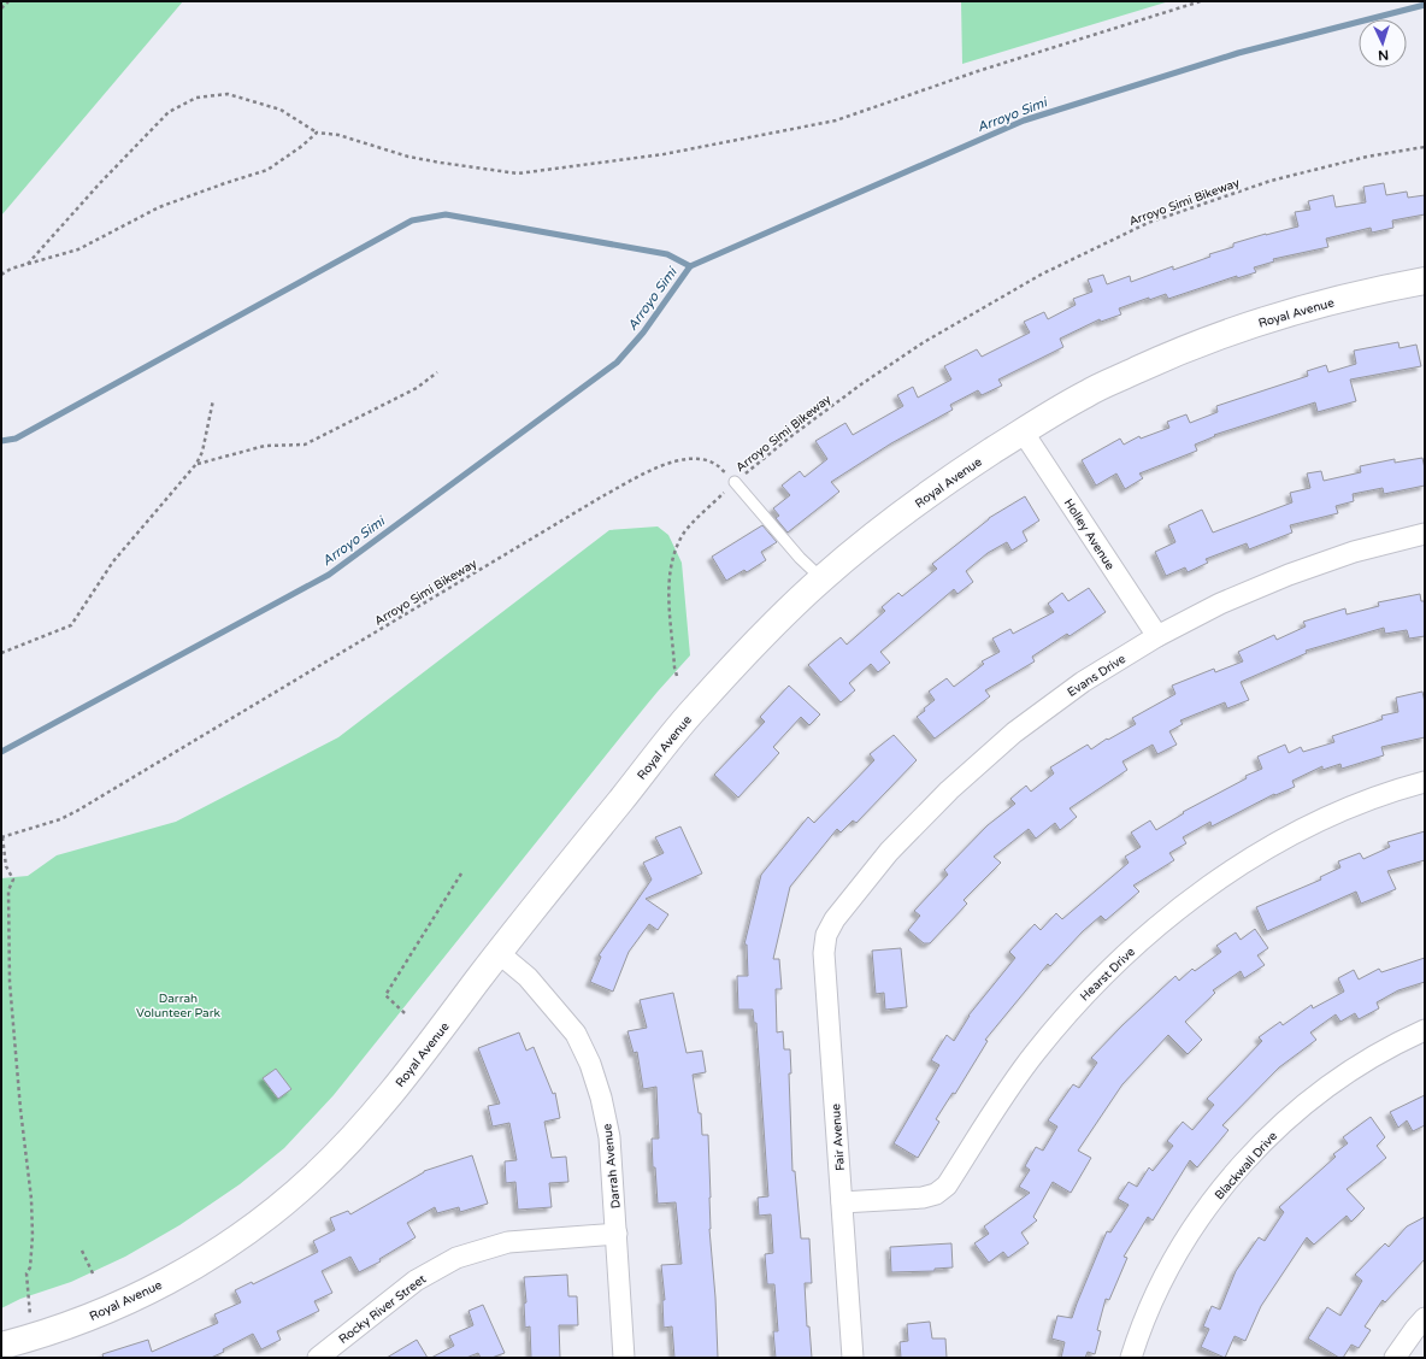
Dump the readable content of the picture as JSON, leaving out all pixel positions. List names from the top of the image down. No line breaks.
{"streets":{"main road":["Royal Avenue"],"street":["Holley Avenue","Evans Drive","Hearst Drive","Fair Avenue","Blackwall Drive","Darrah Avenue","Rocky River Street"],"path":["Arroyo Simi Bikeway"]},"crossings":[["Royal Avenue","Holley Avenue"],["Royal Avenue","Darrah Avenue"],["Holley Avenue","Evans Drive"],["Evans Drive","Fair Avenue"],["Hearst Drive","Fair Avenue"],["Darrah Avenue","Rocky River Street"]],"water":["Arroyo Simi"],"parks":["Darrah Volunteer Park"],"north":"bottom"}
